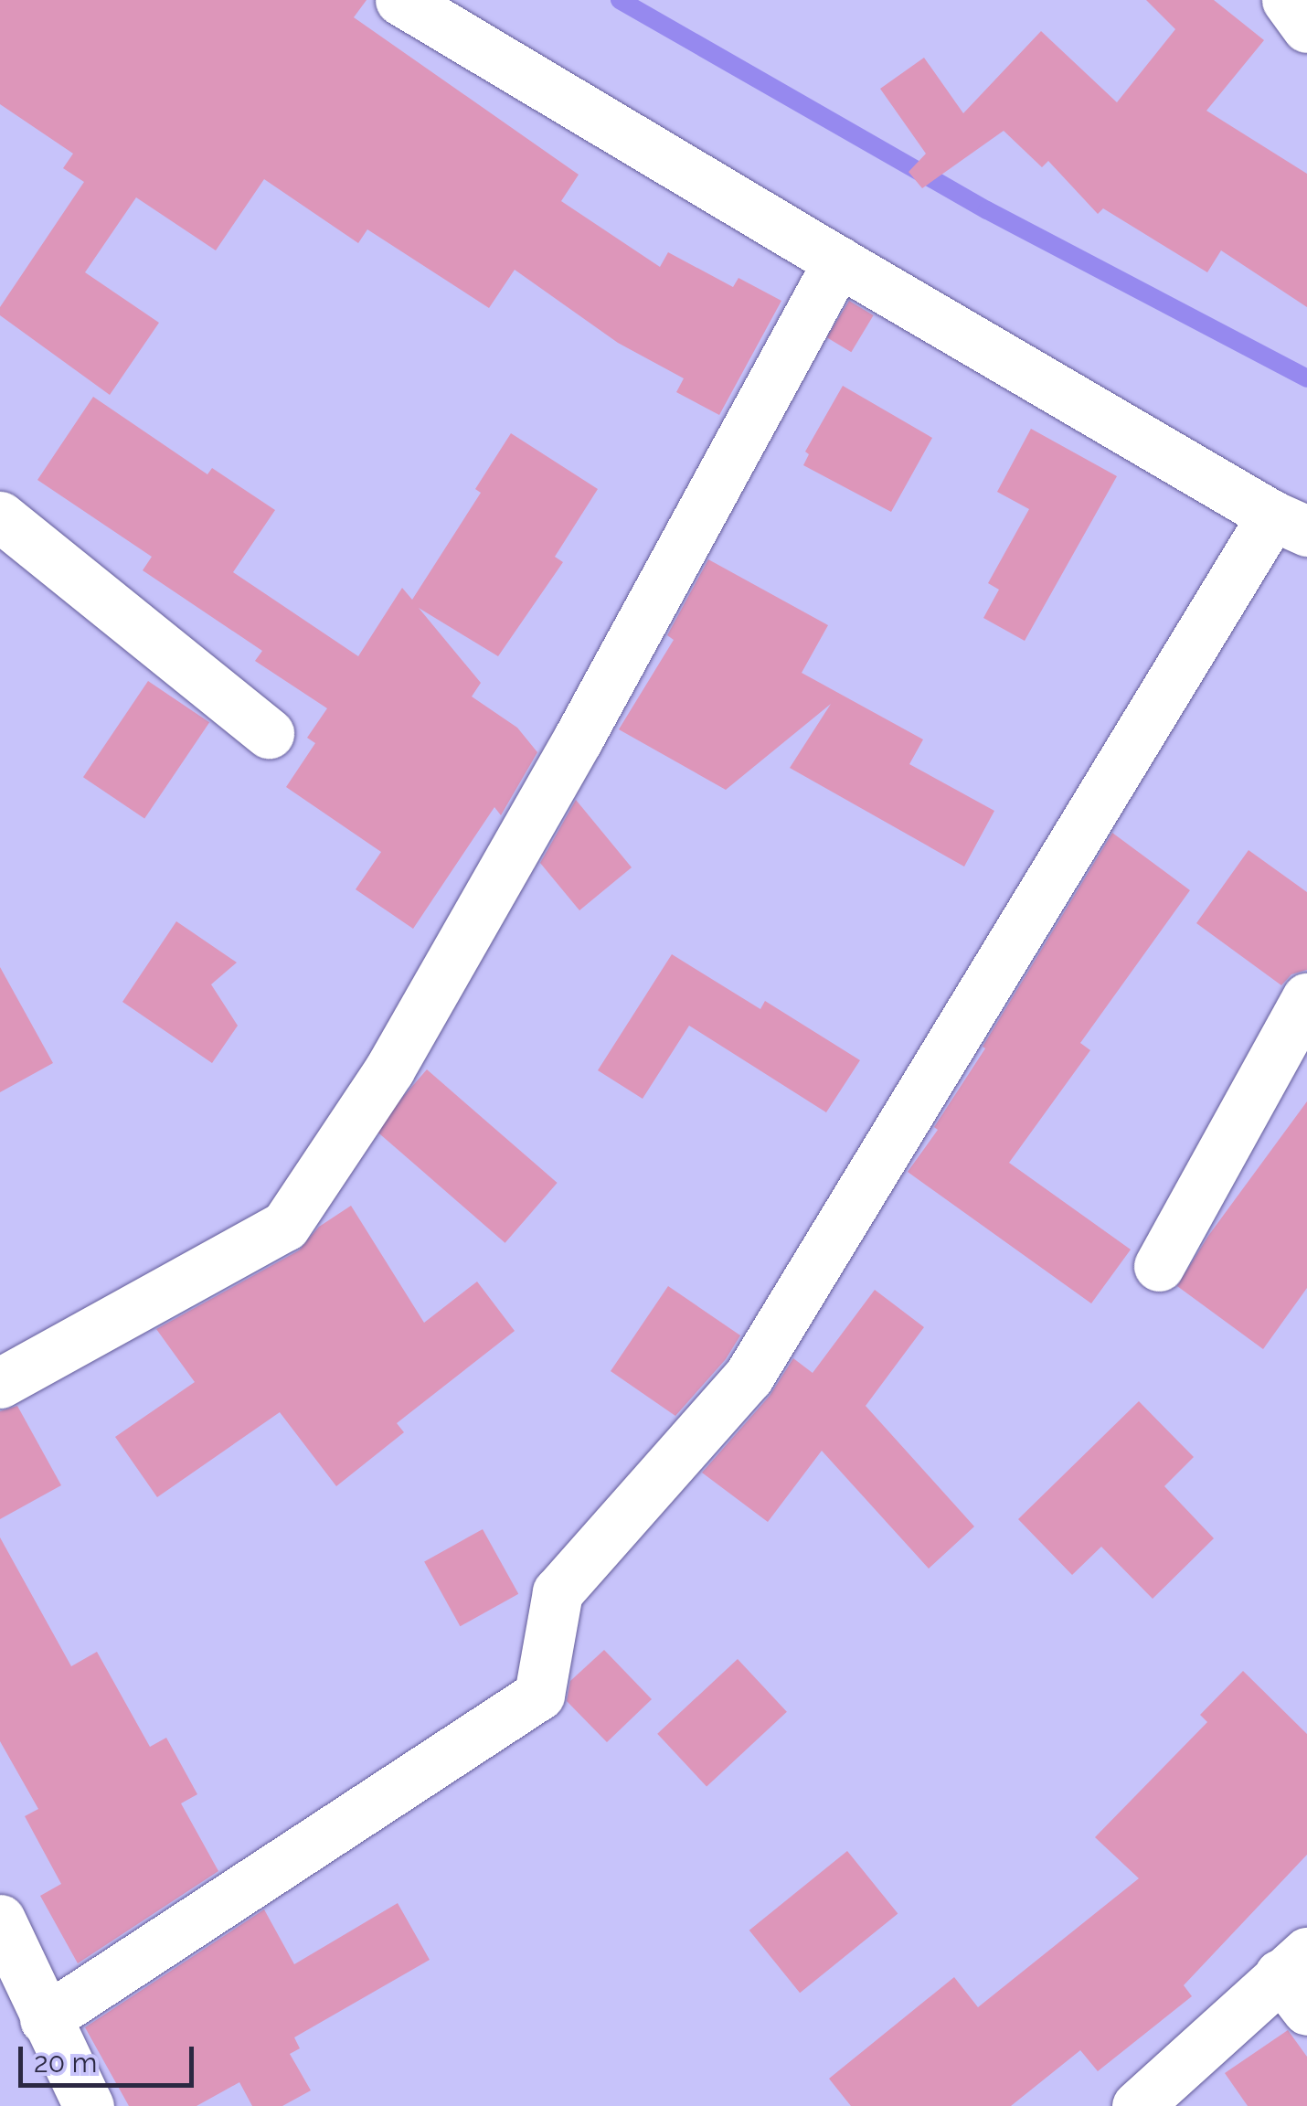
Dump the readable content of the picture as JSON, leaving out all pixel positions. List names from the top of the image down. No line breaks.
{"scale_bar":"20 m"}
